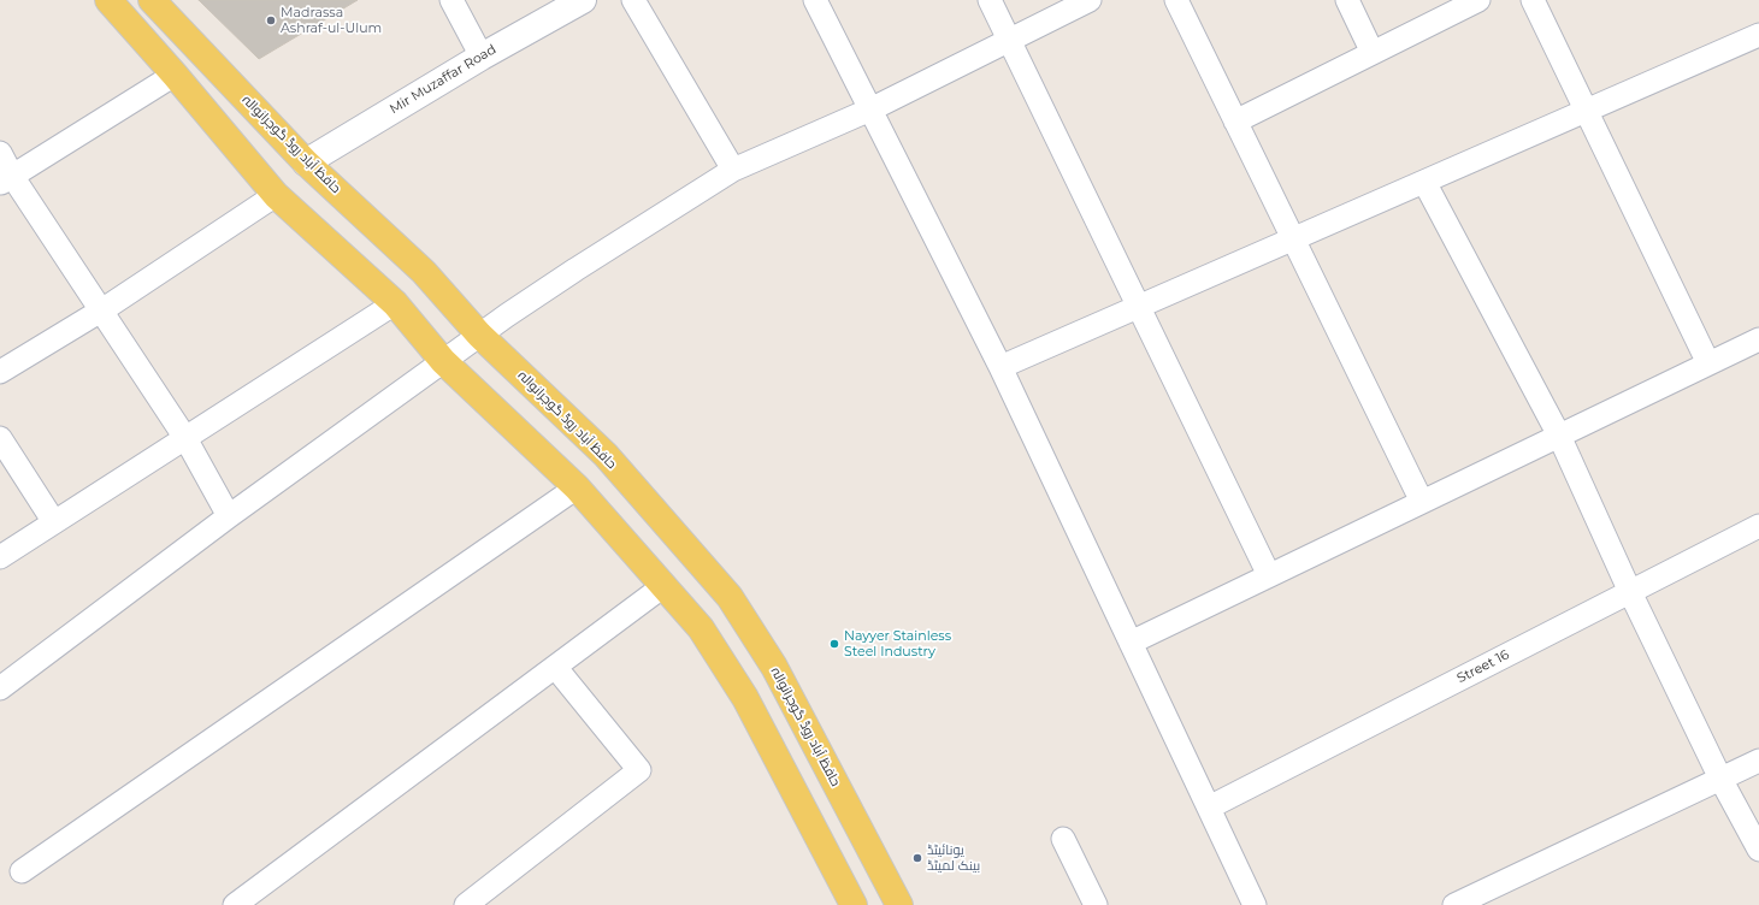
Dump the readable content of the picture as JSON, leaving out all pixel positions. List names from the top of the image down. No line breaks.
{"streets":{"main road":["حافظ آباد روڈ گوجرانوالہ"],"street":["Mir Muzaffar Road","Street 16"]},"crossings":[["Mir Muzaffar Road","حافظ آباد روڈ گوجرانوالہ"]],"places":["Madrassa Ashraf-ul-Ulum","Nayyer Stainless Steel Industry","یونائیٹڈ بینک لمیٹڈ"]}
